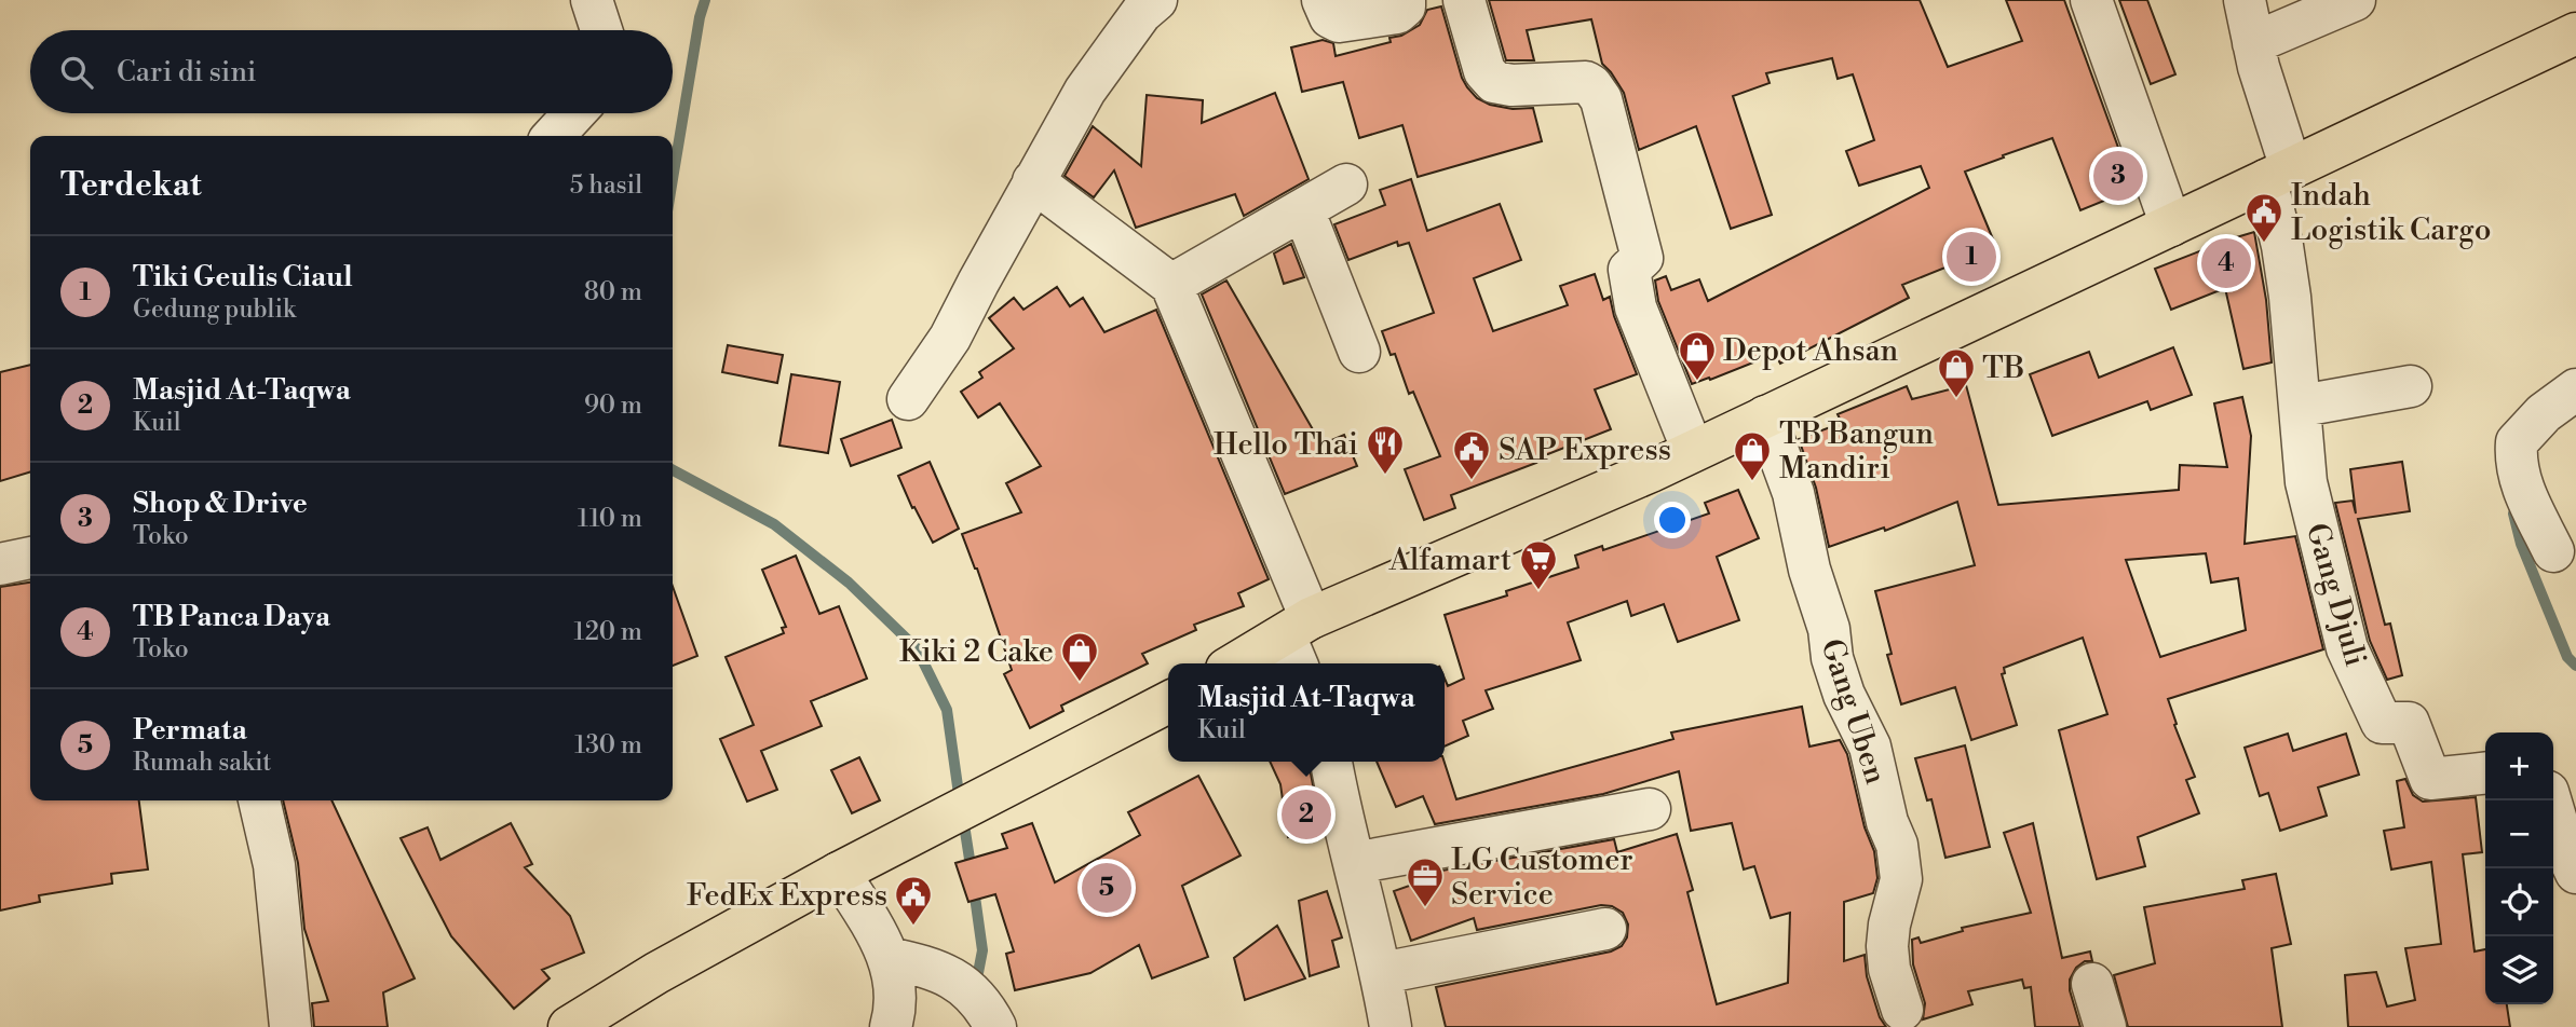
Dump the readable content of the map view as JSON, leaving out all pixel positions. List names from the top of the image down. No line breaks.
{"streets":{"street":["Gang Djuli","Gang Uben"]},"places":{"public building":["Indah Logistik Cargo","SAP Express","FedEx Express"],"shop":["Depot Ahsan","TB","TB Bangun Mandiri","Kiki 2 Cake"],"restaurant":["Hello Thai"],"supermarket":["Alfamart"],"office":["LG Customer Service"]},"page":{"search":"Cari di sini","heading":["Terdekat","5 hasil"],"pins":["3","1","4","2","5"],"list":[{"mark":"1","name":"Tiki Geulis Ciaul","note":"Gedung publik","value":"80 m"},{"mark":"2","name":"Masjid At-Taqwa","note":"Kuil","value":"90 m"},{"mark":"3","name":"Shop & Drive","note":"Toko","value":"110 m"},{"mark":"4","name":"TB Panca Daya","note":"Toko","value":"120 m"},{"mark":"5","name":"Permata","note":"Rumah sakit","value":"130 m"}],"popup":["Masjid At-Taqwa","Kuil"],"map_buttons":["+","−"]}}
